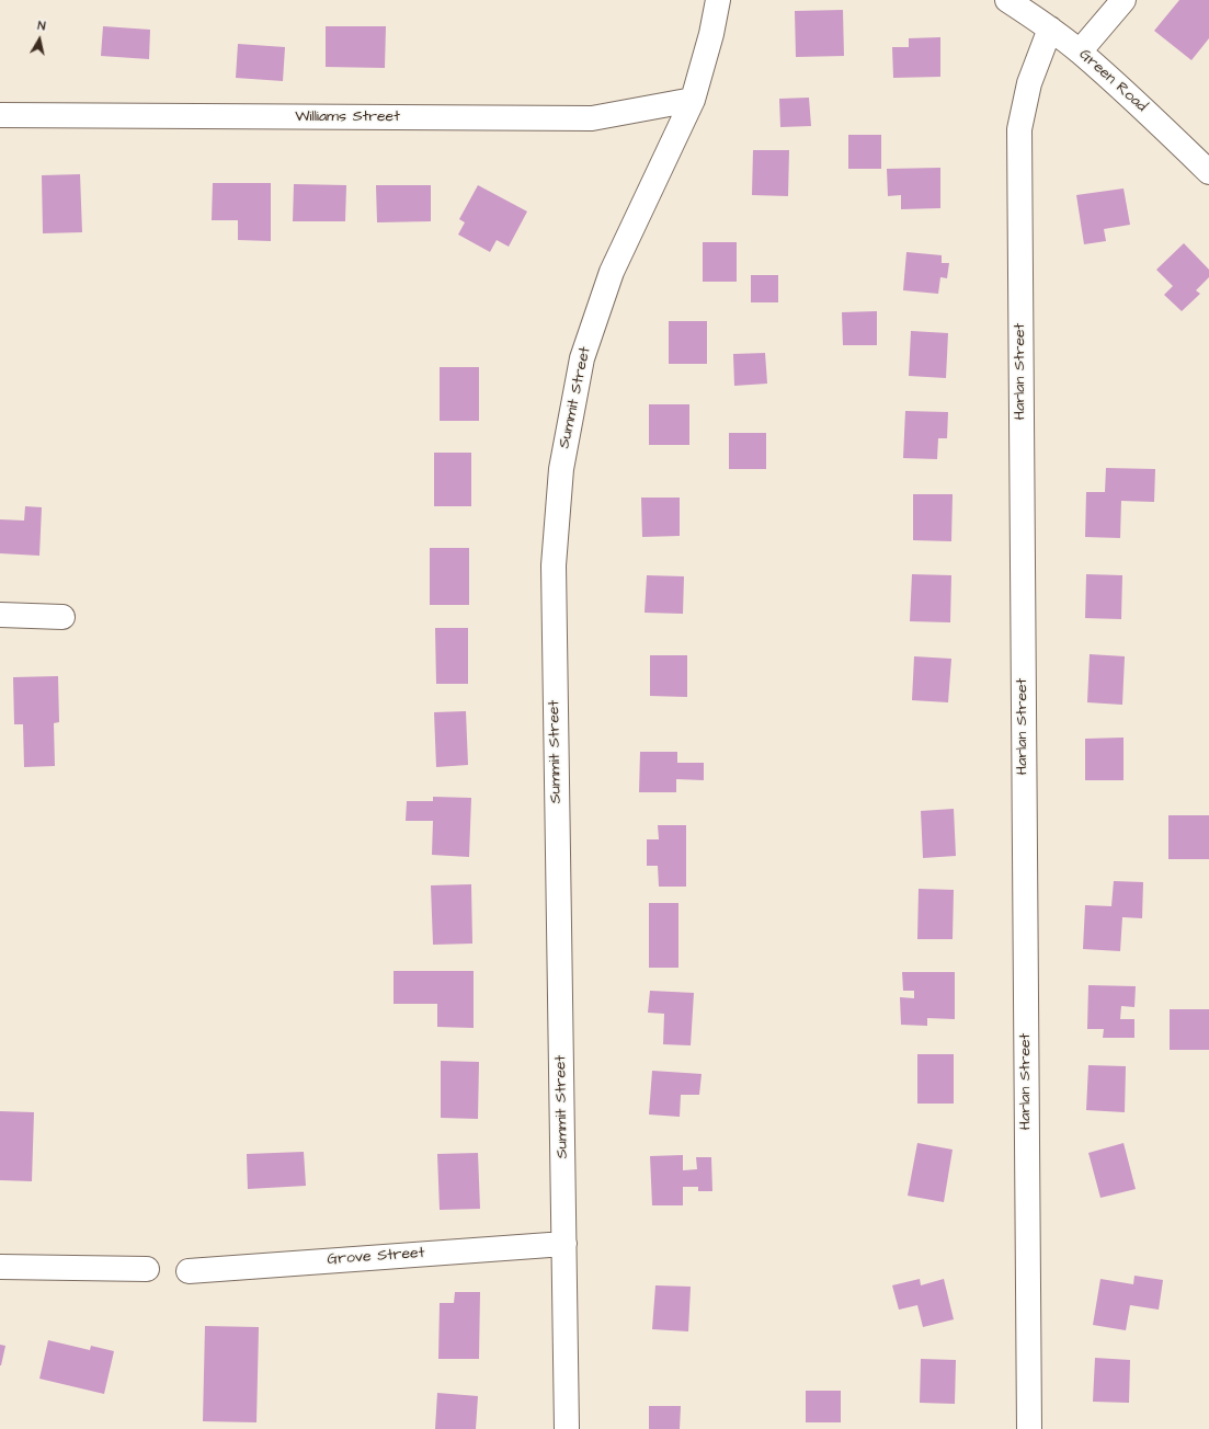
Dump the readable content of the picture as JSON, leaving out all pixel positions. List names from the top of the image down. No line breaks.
{"streets":{"street":["Green Road","Williams Street","Harlan Street","Summit Street","Grove Street"]},"crossings":[["Green Road","Harlan Street"],["Williams Street","Summit Street"],["Summit Street","Grove Street"]],"north":"top"}
